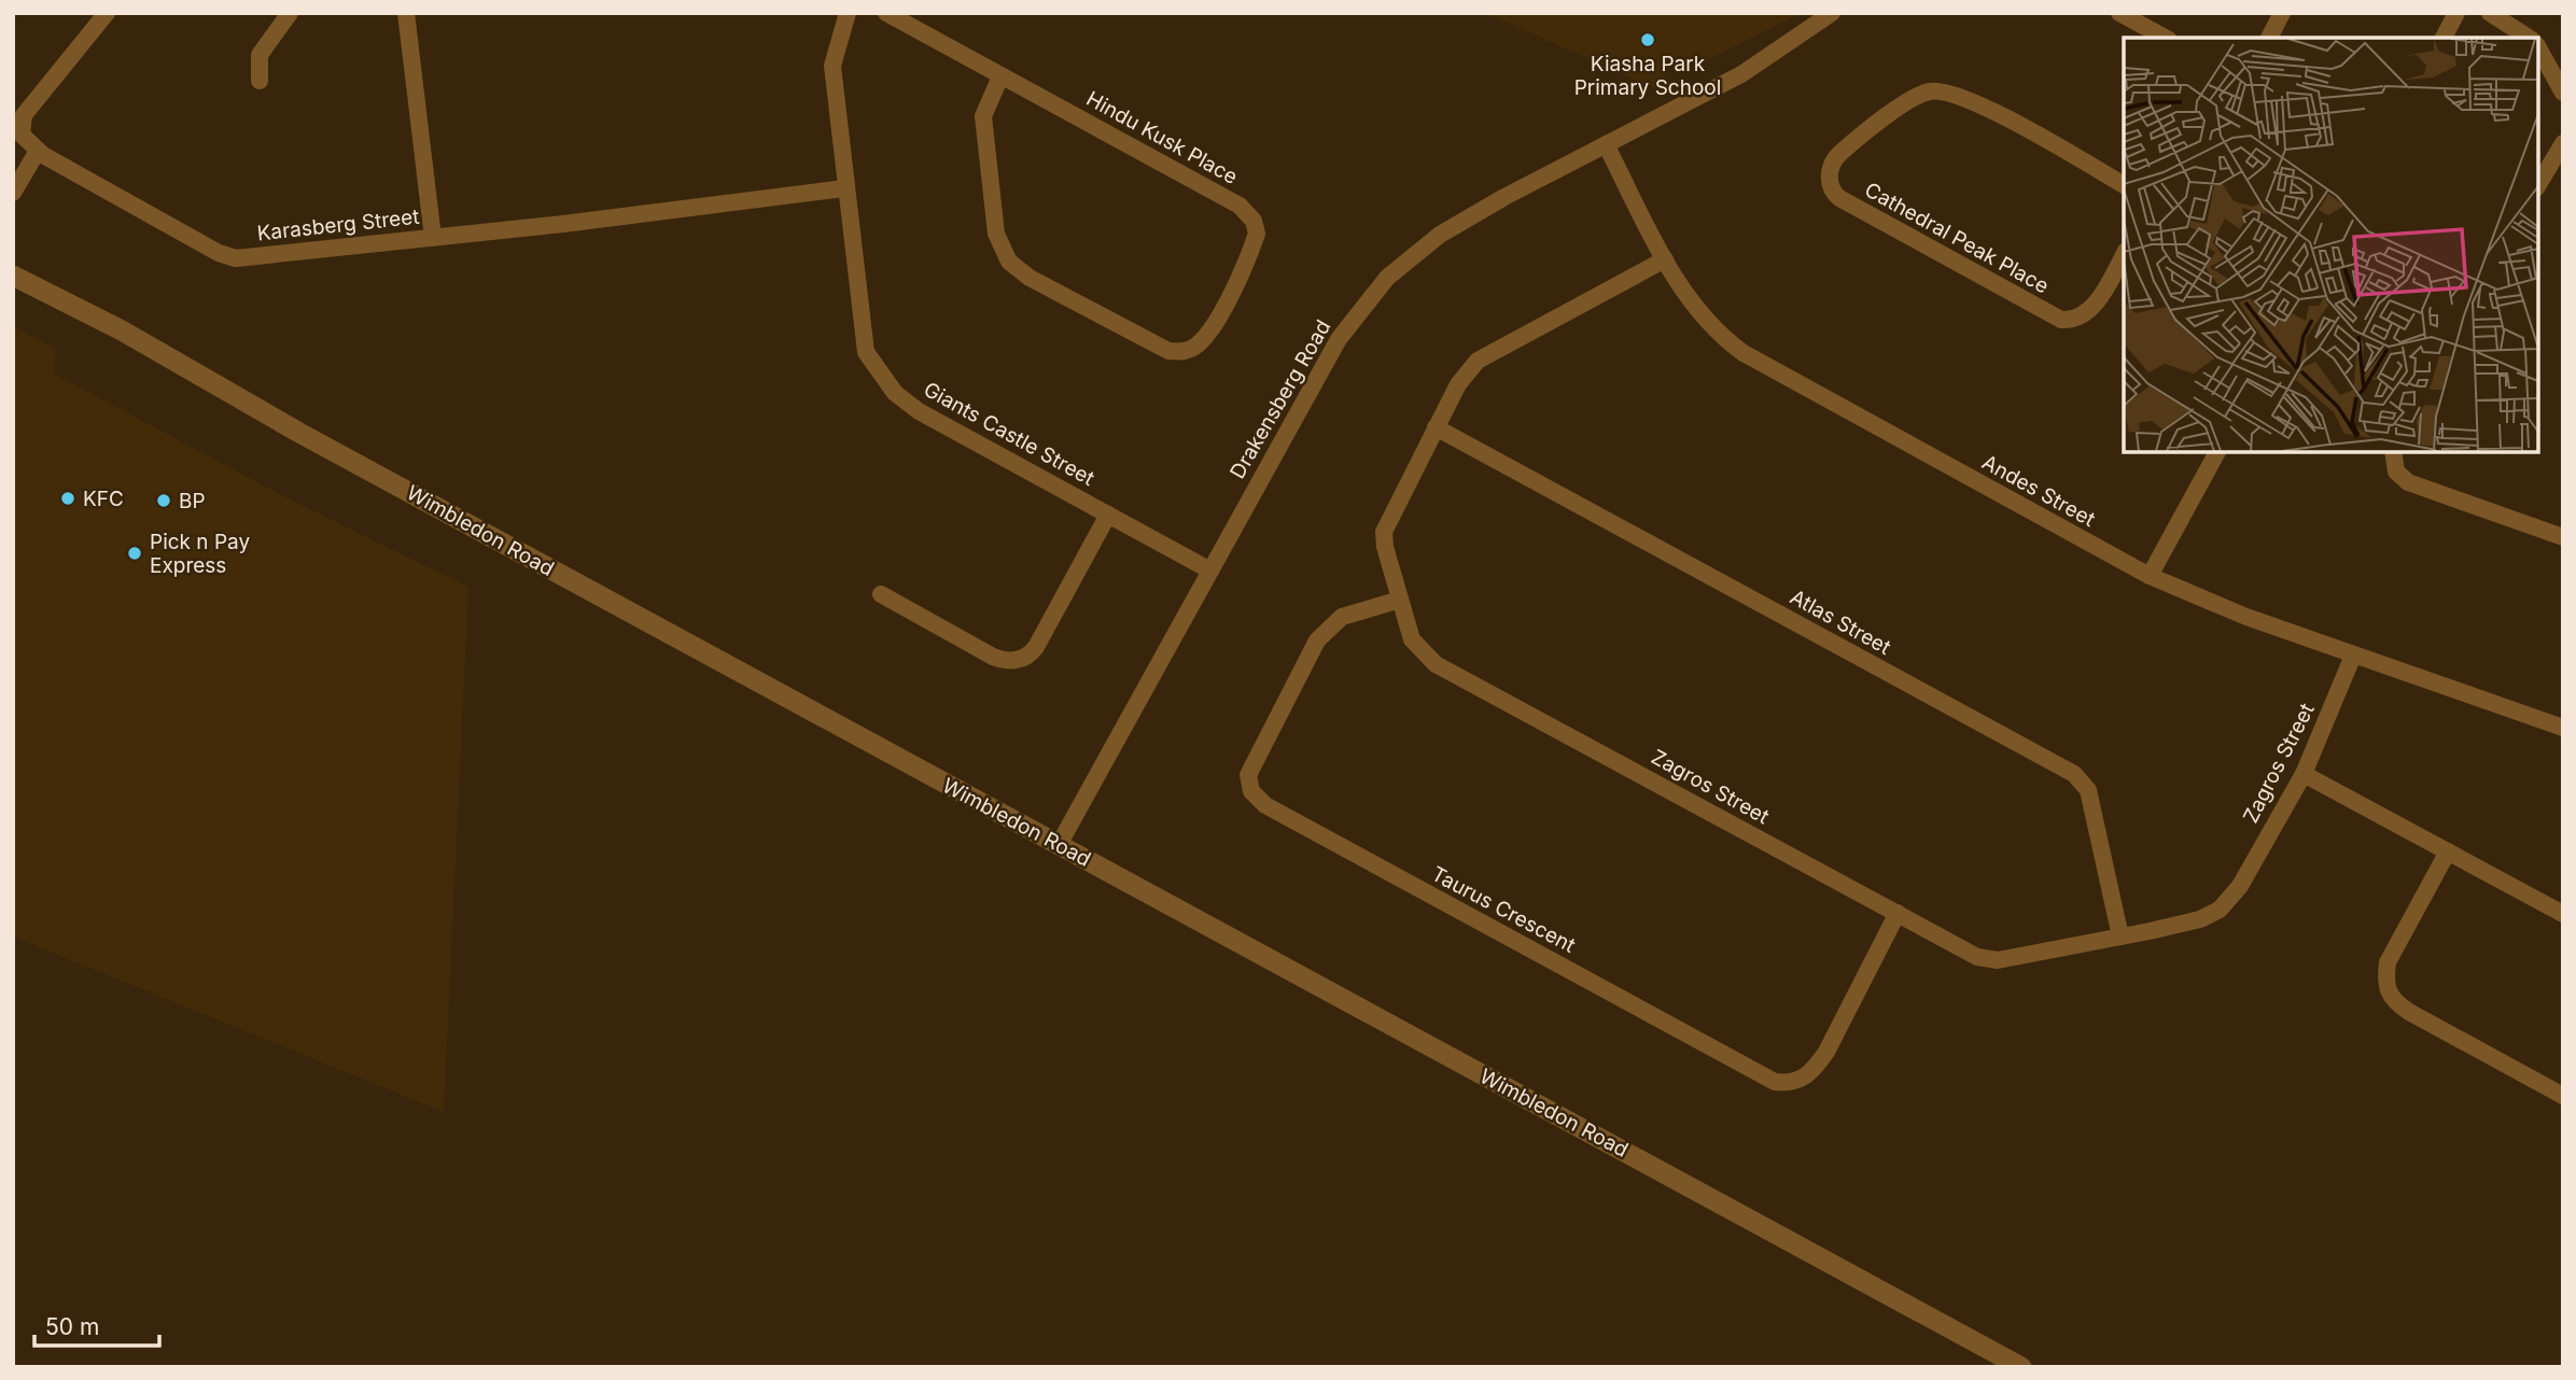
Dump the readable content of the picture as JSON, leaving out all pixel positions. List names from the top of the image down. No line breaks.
{"streets":{"street":["Hindu Kusk Place","Karasberg Street","Cathedral Peak Place","Drakensberg Road","Giants Castle Street","Andes Street","Wimbledon Road","Atlas Street","Zagros Street","Taurus Crescent"]},"crossings":[["Karasberg Street","Giants Castle Street"],["Drakensberg Road","Giants Castle Street"],["Drakensberg Road","Andes Street"],["Drakensberg Road","Wimbledon Road"],["Andes Street","Zagros Street"],["Atlas Street","Zagros Street"],["Zagros Street","Taurus Crescent"]],"places":["Kiasha Park Primary School","KFC","BP","Pick n Pay Express"],"scale_bar":"50 m"}
